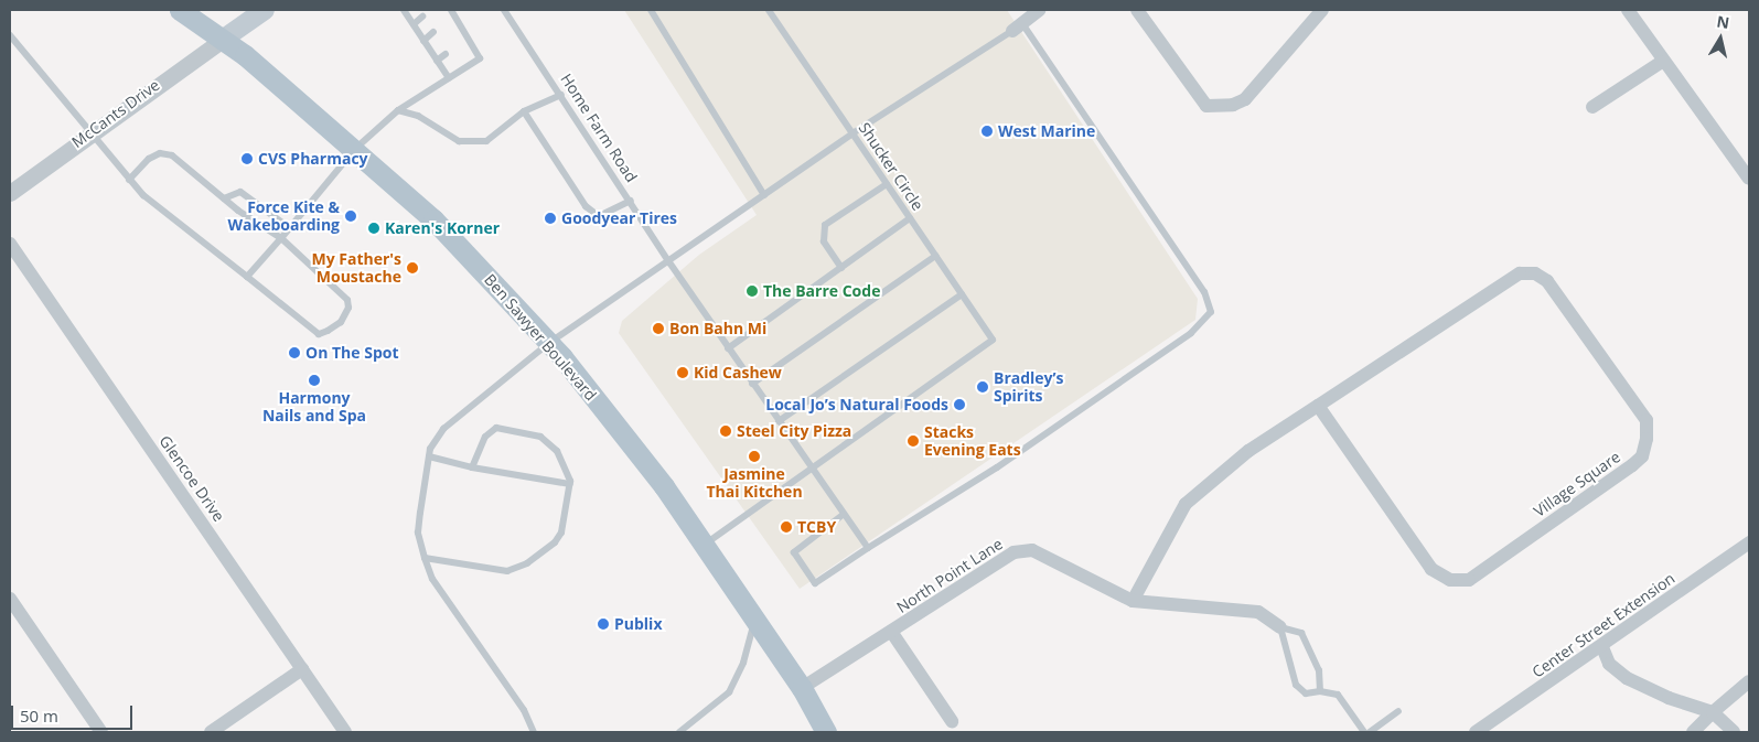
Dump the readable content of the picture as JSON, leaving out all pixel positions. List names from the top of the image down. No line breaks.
{"streets":{"main road":["Ben Sawyer Boulevard"],"street":["McCants Drive","Glencoe Drive","Village Square","North Point Lane","Center Street Extension"],"lane":["Home Farm Road","Shucker Circle"]},"crossings":[["McCants Drive","Ben Sawyer Boulevard"],["Home Farm Road","Shucker Circle"],["Ben Sawyer Boulevard","North Point Lane"],["Village Square","North Point Lane"]],"places":["West Marine","CVS Pharmacy","Force Kite & Wakeboarding","Goodyear Tires","Karen's Korner","My Father's Moustache","The Barre Code","Bon Bahn Mi","On The Spot","Kid Cashew","Harmony Nails and Spa","Bradley’s Spirits","Local Jo’s Natural Foods","Steel City Pizza","Stacks Evening Eats","Jasmine Thai Kitchen","TCBY","Publix"],"scale_bar":"50 m","north":"top"}
